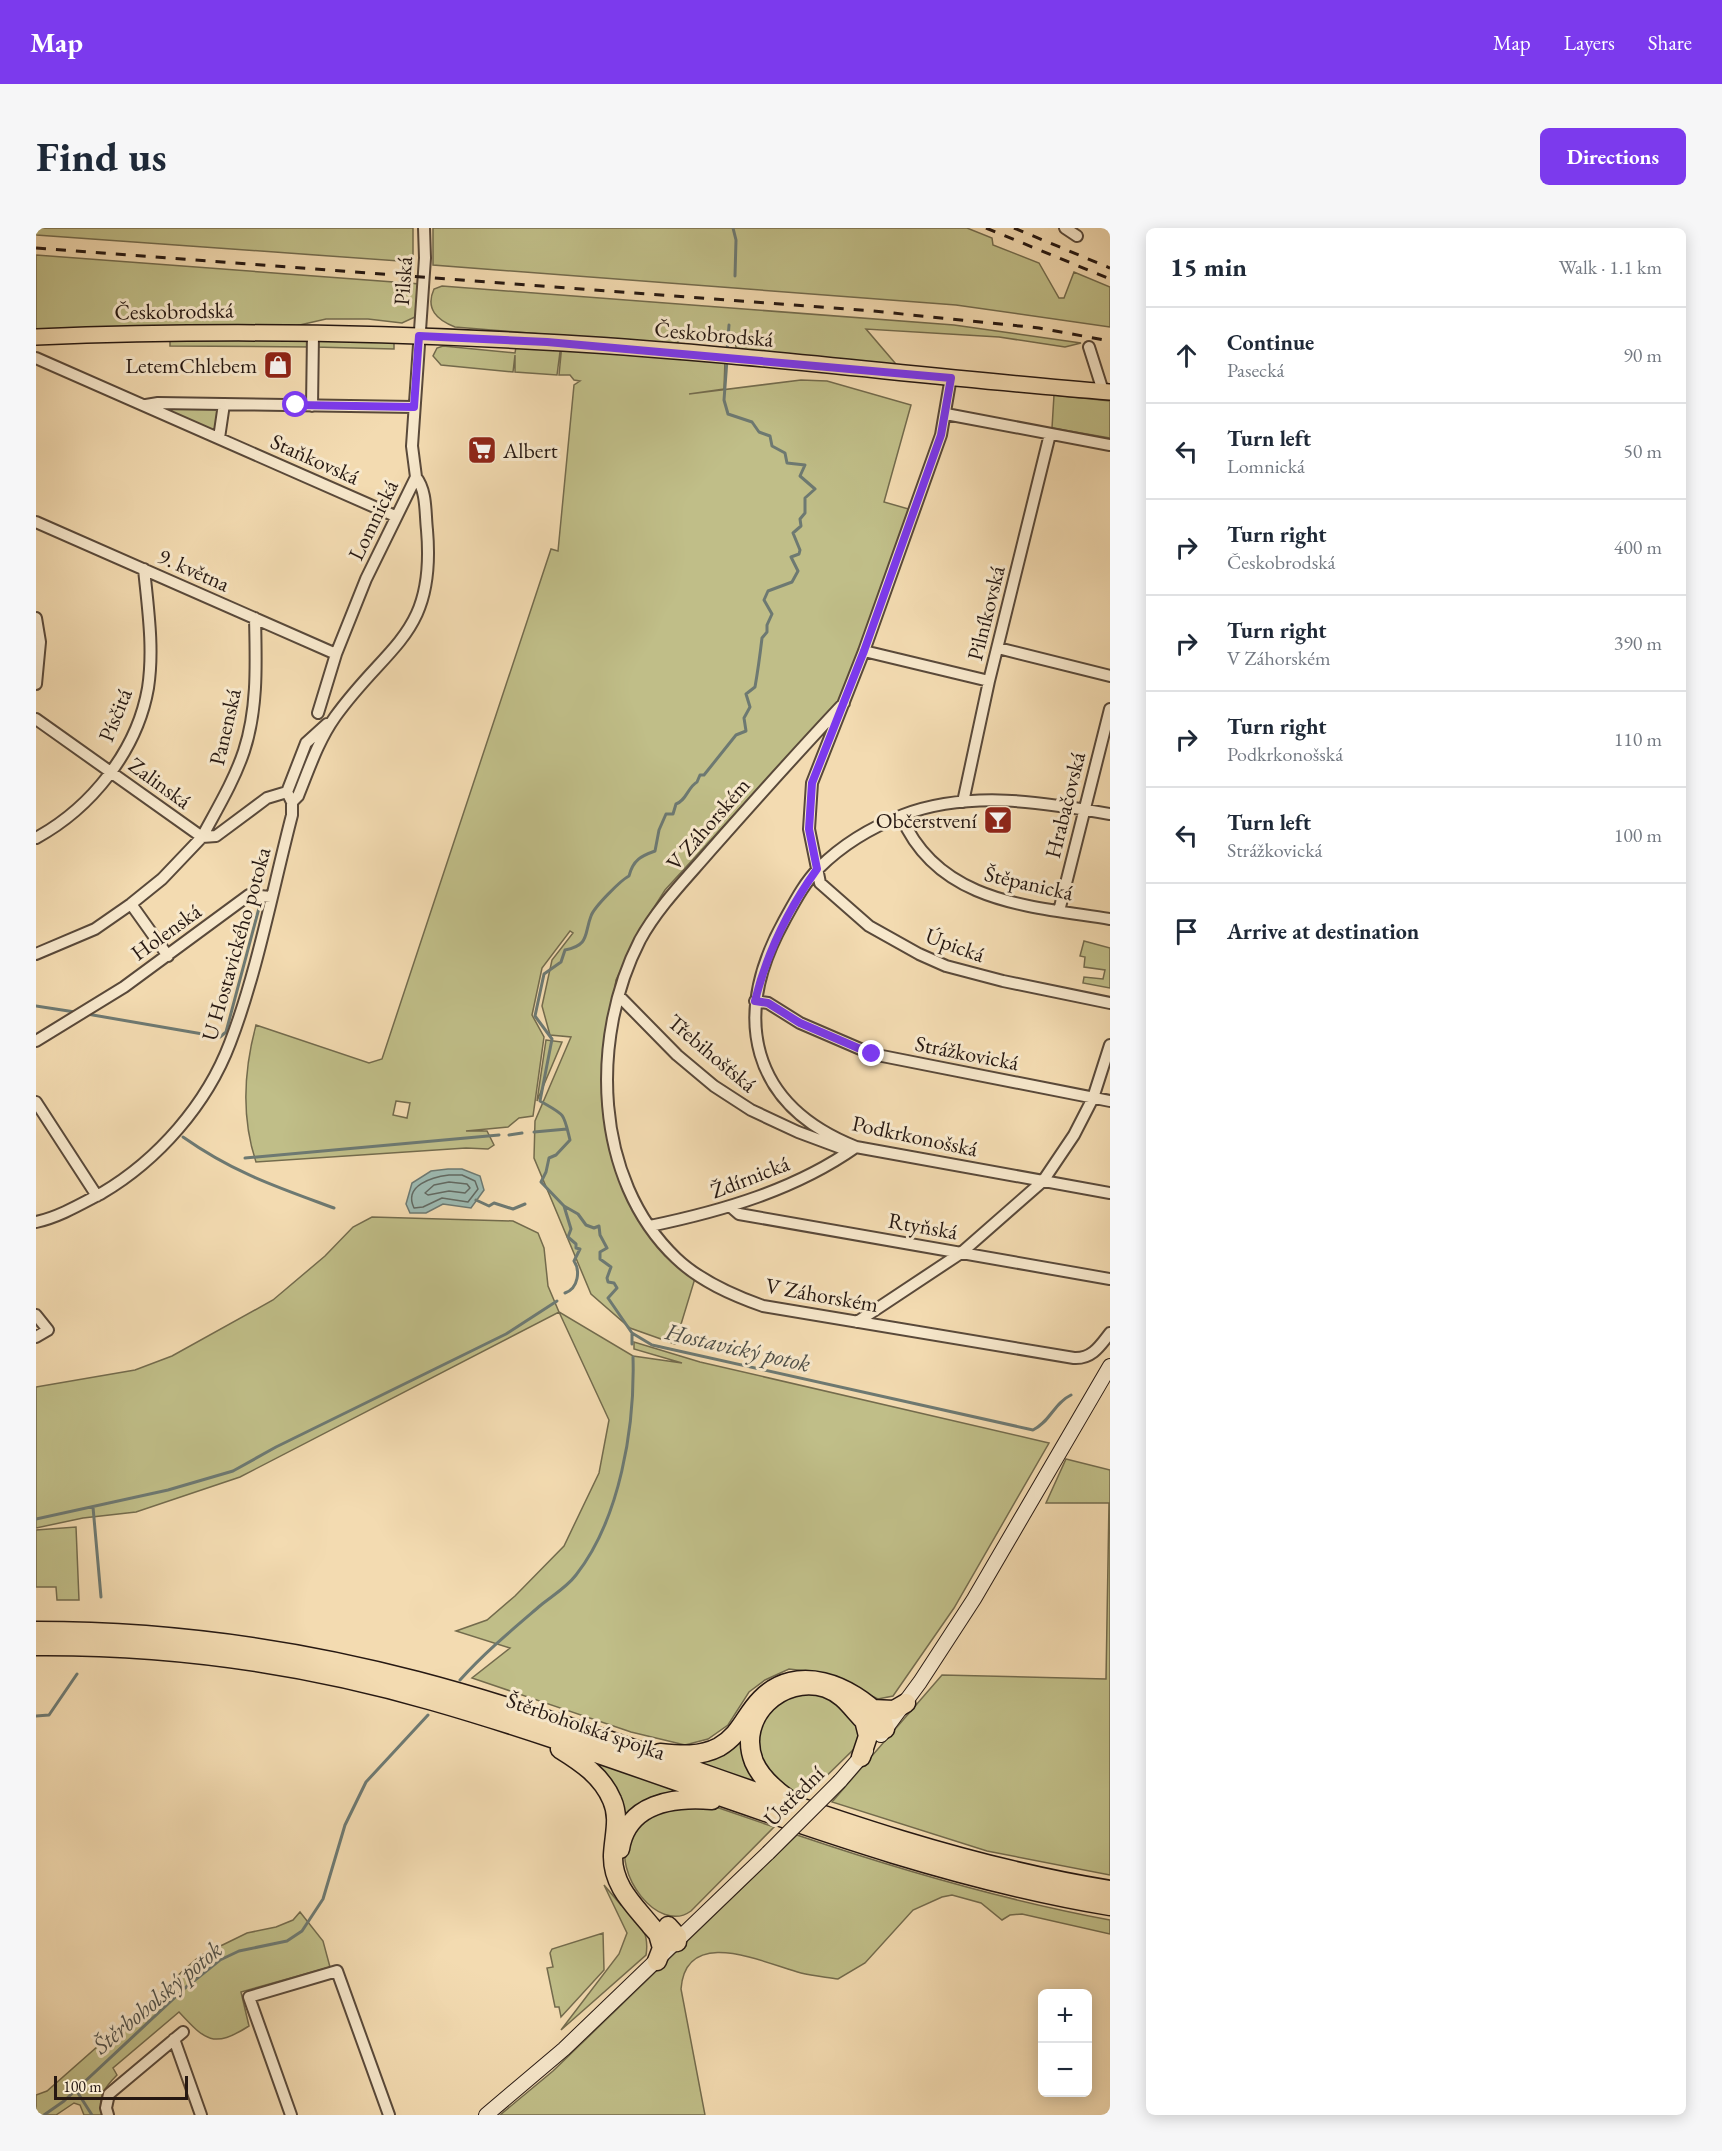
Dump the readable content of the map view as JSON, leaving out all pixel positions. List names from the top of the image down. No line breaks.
{"streets":{"highway":["Štěrboholská spojka"],"main road":["Českobrodská"],"street":["Pilská","Staňkovská","Lomnická","9. května","Pilníkovská","Písčitá","Panenská","Zalinská","Hrabačovská","V Záhorském","Štěpanická","Holenská","U Hostavického potoka","Úpická","Třebihošťská","Strážkovická","Podkrkonošská","Ždírnická","Rtyňská","Ústřední"]},"crossings":[["Pilská","Českobrodská"],["Pilská","Lomnická"],["Českobrodská","Lomnická"],["Českobrodská","V Záhorském"],["Staňkovská","Lomnická"],["Lomnická","9. května"],["9. května","Písčitá"],["9. května","Panenská"],["Pilníkovská","Podkrkonošská"],["Písčitá","Zalinská"],["Panenská","Zalinská"],["Hrabačovská","Štěpanická"],["Hrabačovská","Podkrkonošská"],["V Záhorském","Úpická"],["V Záhorském","Třebihošťská"],["V Záhorském","Podkrkonošská"],["V Záhorském","Ždírnická"],["Štěpanická","Podkrkonošská"],["Holenská","U Hostavického potoka"],["Úpická","Podkrkonošská"],["Třebihošťská","Podkrkonošská"],["Třebihošťská","Ždírnická"],["Strážkovická","Podkrkonošská"],["Podkrkonošská","Ždírnická"],["Ždírnická","Rtyňská"]],"water":["Hostavický potok","Štěrboholský potok"],"places":{"shop":["LetemChlebem"],"supermarket":["Albert"],"bar":["Občerstvení"]},"scale_bar":"100 m","page":{"header":"Map","nav":["Map","Layers","Share"],"buttons":"Directions","title":"Find us","heading":["15 min","Walk · 1.1 km"],"list":[["Continue","Pasecká","90 m"],["Turn left","Lomnická","50 m"],["Turn right","Českobrodská","400 m"],["Turn right","V Záhorském","390 m"],["Turn right","Podkrkonošská","110 m"],["Turn left","Strážkovická","100 m"],"Arrive at destination"],"map_buttons":["+","−"],"scale":"100 m"}}
